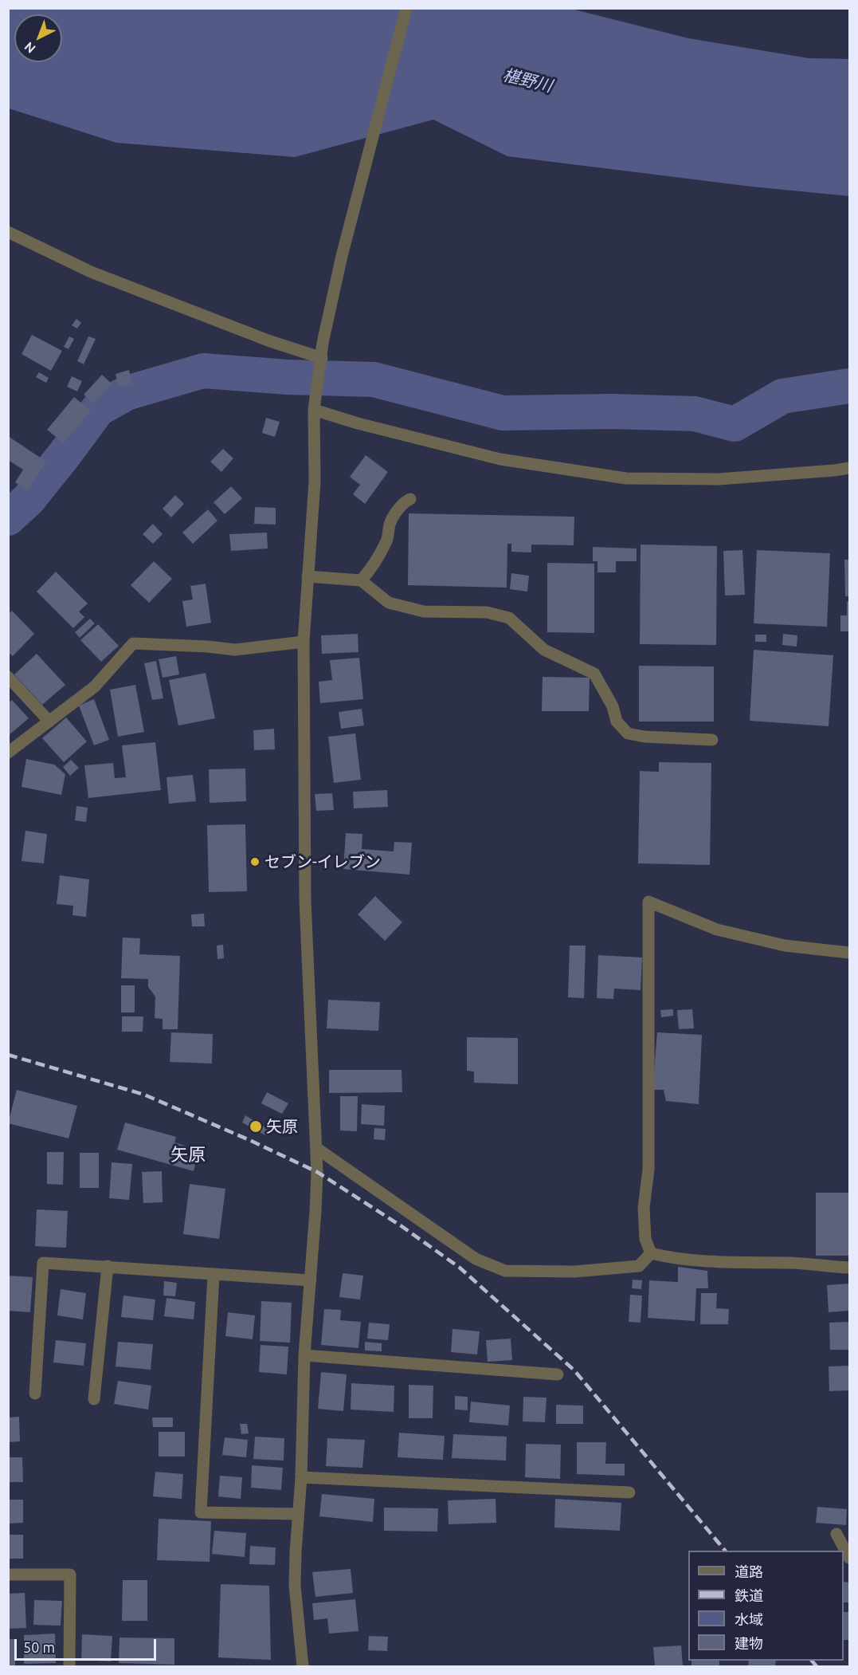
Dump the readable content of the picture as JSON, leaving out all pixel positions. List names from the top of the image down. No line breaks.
{"districts":["矢原"],"water":["椹野川"],"places":["セブン-イレブン","矢原"],"legend":["道路","鉄道","水域","建物"],"scale_bar":"50 m","north":"bottom left"}
